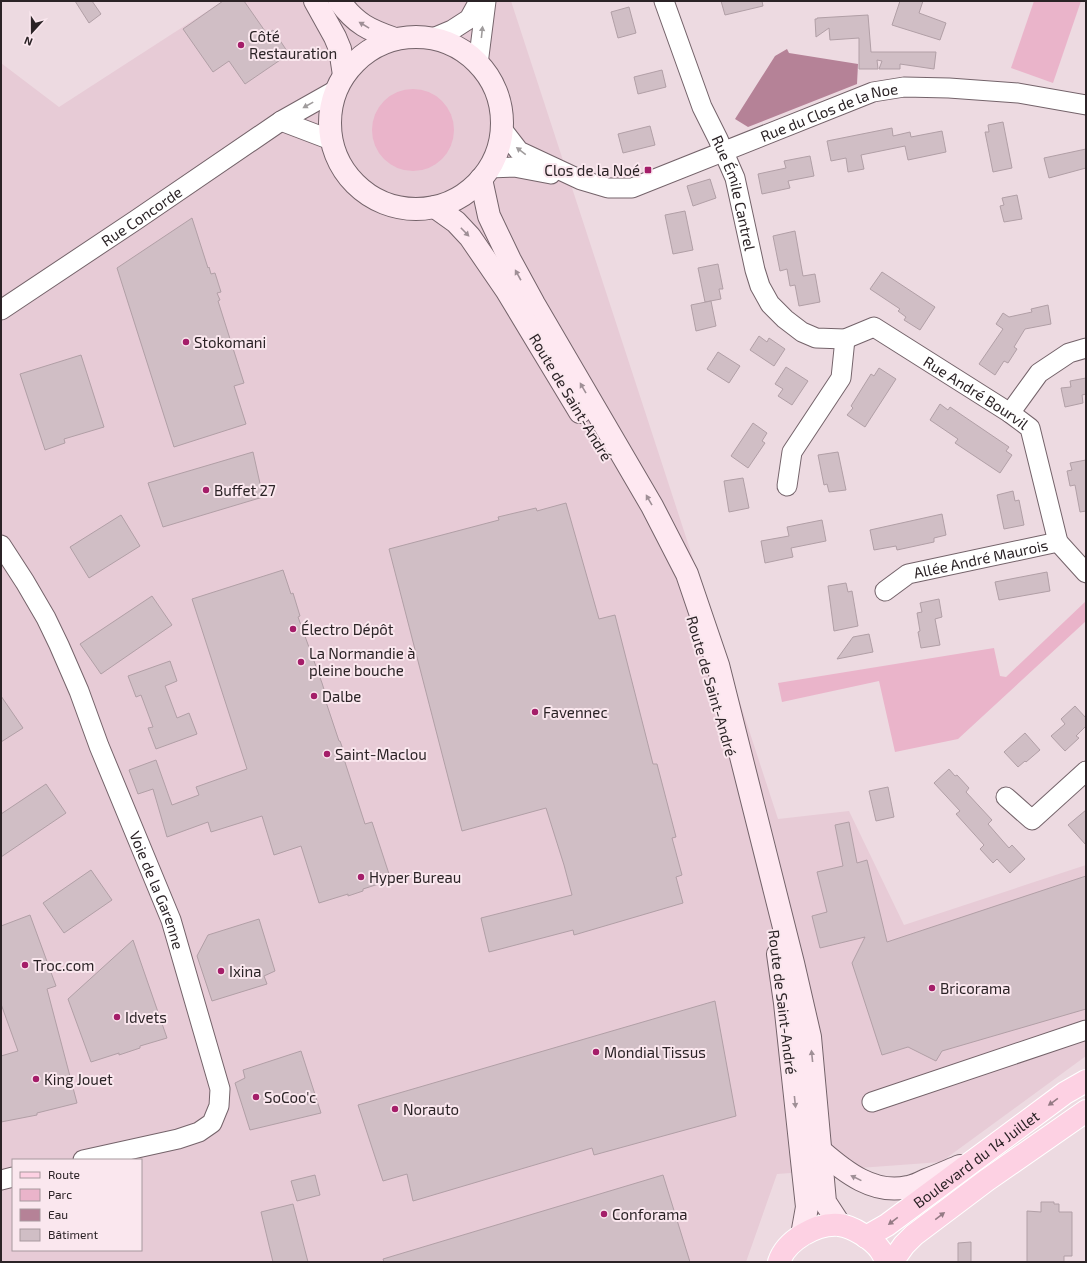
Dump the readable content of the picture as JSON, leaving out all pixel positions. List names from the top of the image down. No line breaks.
{"streets":{"main road":["Route de Saint-André","Boulevard du 14 Juillet"],"street":["Rue du Clos de la Noe","Rue Émile Cantrel","Rue Concorde","Rue André Bourvil","Allée André Maurois","Voie de la Garenne"]},"crossings":[["Rue du Clos de la Noe","Rue Émile Cantrel"],["Rue du Clos de la Noe","Route de Saint-André"],["Rue Émile Cantrel","Rue André Bourvil"],["Rue André Bourvil","Allée André Maurois"]],"places":{"other":["Côté Restauration","Stokomani","Buffet 27","Électro Dépôt","La Normandie à pleine bouche","Dalbe","Favennec","Saint-Maclou","Hyper Bureau","Troc.com","Ixina","Bricorama","Idvets","Mondial Tissus","King Jouet","SoCoo'c","Norauto","Conforama"],"transit":["Clos de la Noé"]},"legend":["Route","Parc","Eau","Bâtiment"],"north":"bottom"}
